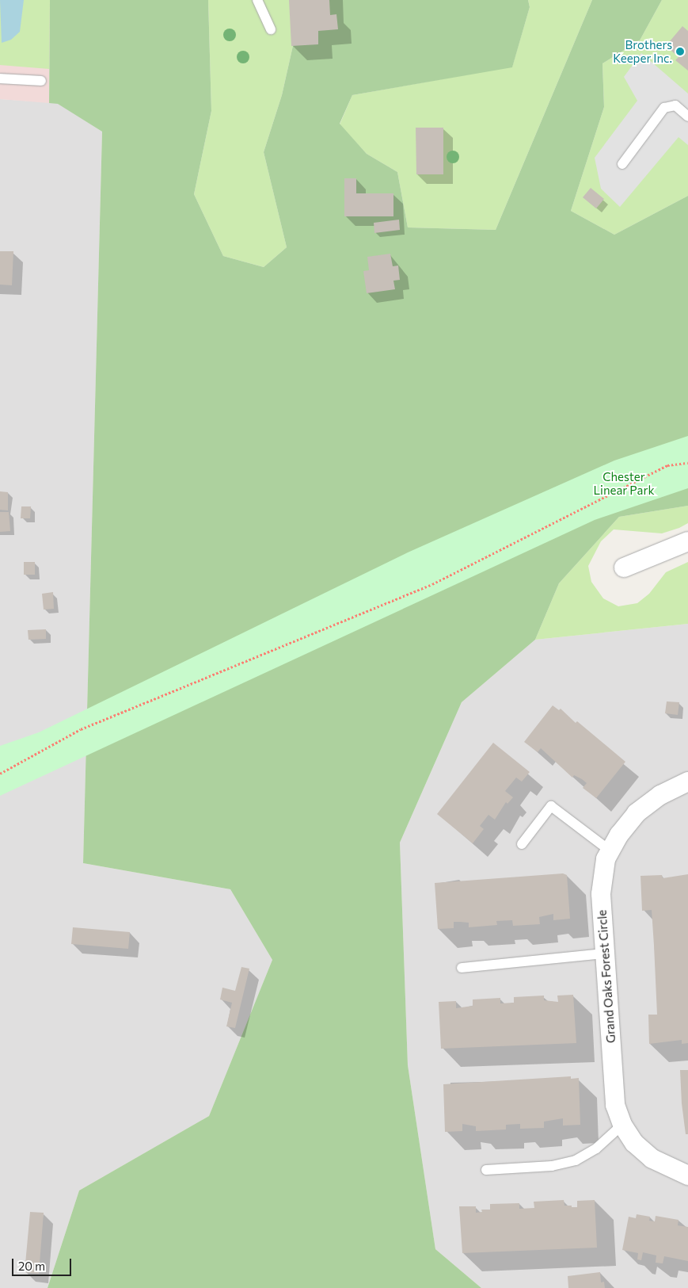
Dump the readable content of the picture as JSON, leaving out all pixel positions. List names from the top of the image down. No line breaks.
{"streets":{"street":["Grand Oaks Forest Circle"]},"parks":["Chester Linear Park"],"places":["Brothers Keeper Inc."],"scale_bar":"20 m"}
